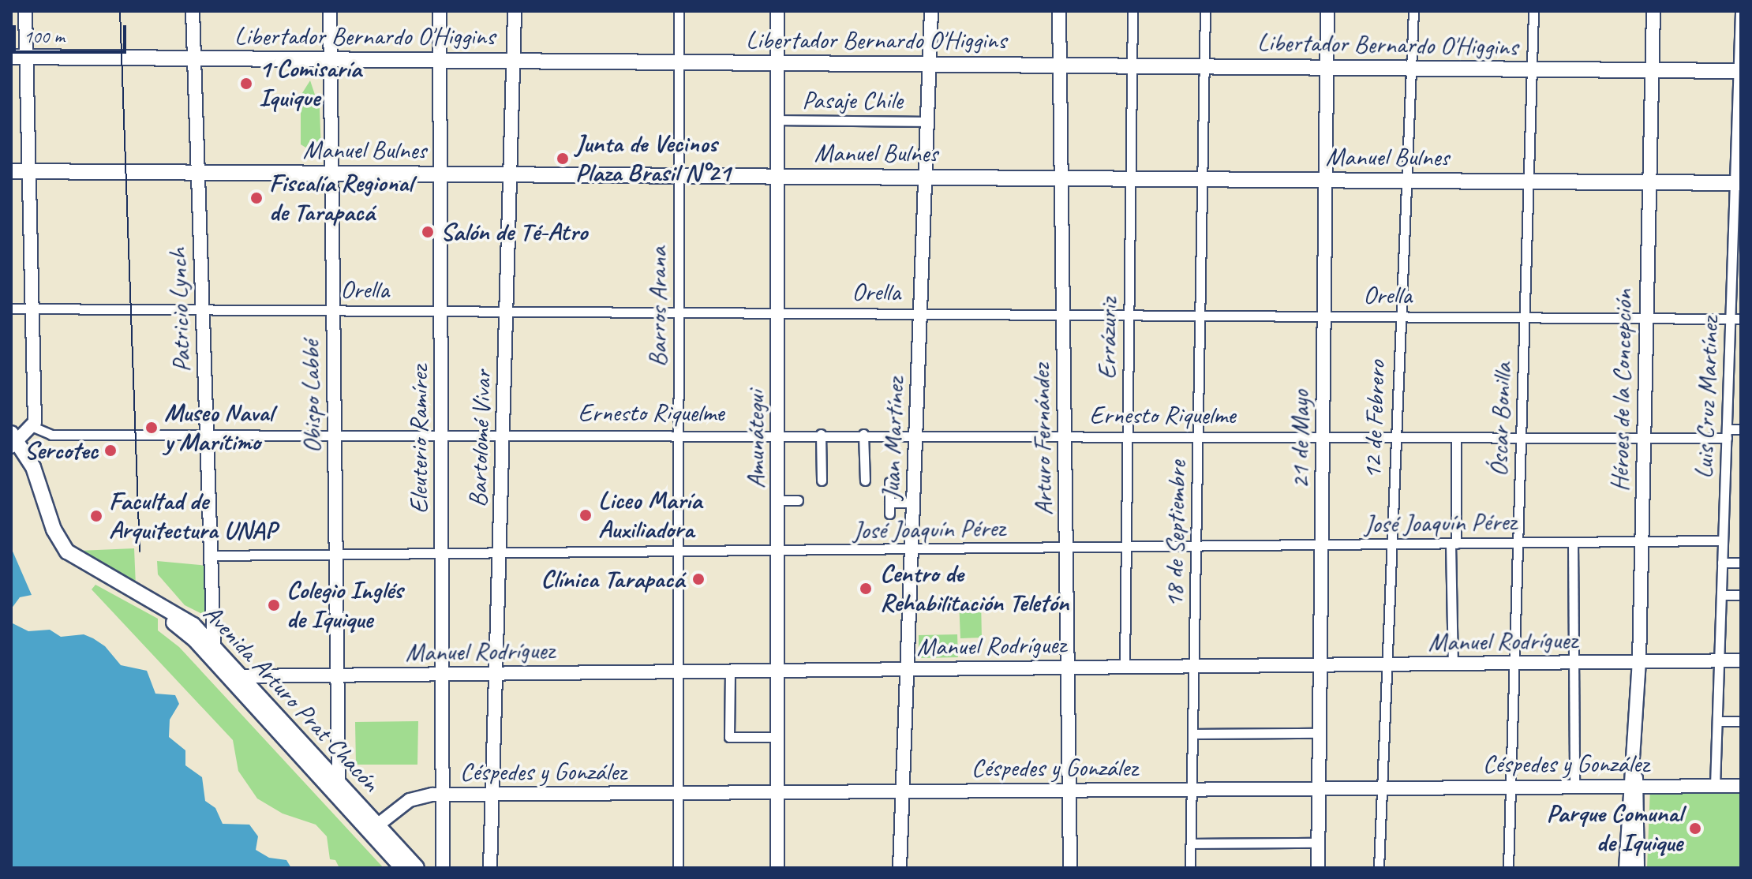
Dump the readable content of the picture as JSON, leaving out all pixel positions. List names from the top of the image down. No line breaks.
{"streets":{"main road":["Libertador Bernardo O'Higgins","Manuel Bulnes","Avenida Arturo Prat Chacón"],"street":["Pasaje Chile","Orella","Barros Arana","Patricio Lynch","Errázuriz","Héroes de la Concepción","Obispo Labbé","Luis Cruz Martínez","Ernesto Riquelme","12 de Febrero","Óscar Bonilla","Bartolomé Vivar","Juan Martínez","Eleuterio Ramírez","Amunátegui","Arturo Fernández","21 de Mayo","José Joaquín Pérez","18 de Septiembre","Manuel Rodríguez","Céspedes y González"]},"crossings":[["Libertador Bernardo O'Higgins","Barros Arana"],["Libertador Bernardo O'Higgins","Patricio Lynch"],["Libertador Bernardo O'Higgins","Errázuriz"],["Libertador Bernardo O'Higgins","Héroes de la Concepción"],["Libertador Bernardo O'Higgins","Obispo Labbé"],["Libertador Bernardo O'Higgins","Luis Cruz Martínez"],["Libertador Bernardo O'Higgins","12 de Febrero"],["Libertador Bernardo O'Higgins","Óscar Bonilla"],["Libertador Bernardo O'Higgins","Bartolomé Vivar"],["Libertador Bernardo O'Higgins","Juan Martínez"],["Libertador Bernardo O'Higgins","Eleuterio Ramírez"],["Libertador Bernardo O'Higgins","Amunátegui"],["Libertador Bernardo O'Higgins","Arturo Fernández"],["Libertador Bernardo O'Higgins","21 de Mayo"],["Libertador Bernardo O'Higgins","18 de Septiembre"],["Pasaje Chile","Juan Martínez"],["Pasaje Chile","Amunátegui"],["Manuel Bulnes","Barros Arana"],["Manuel Bulnes","Patricio Lynch"],["Manuel Bulnes","Errázuriz"],["Manuel Bulnes","Héroes de la Concepción"],["Manuel Bulnes","Obispo Labbé"],["Manuel Bulnes","Luis Cruz Martínez"],["Manuel Bulnes","12 de Febrero"],["Manuel Bulnes","Óscar Bonilla"],["Manuel Bulnes","Bartolomé Vivar"],["Manuel Bulnes","Juan Martínez"],["Manuel Bulnes","Eleuterio Ramírez"],["Manuel Bulnes","Amunátegui"],["Manuel Bulnes","Arturo Fernández"],["Manuel Bulnes","21 de Mayo"],["Manuel Bulnes","18 de Septiembre"],["Orella","Barros Arana"],["Orella","Patricio Lynch"],["Orella","Errázuriz"],["Orella","Héroes de la Concepción"],["Orella","Obispo Labbé"],["Orella","Luis Cruz Martínez"],["Orella","12 de Febrero"],["Orella","Óscar Bonilla"],["Orella","Bartolomé Vivar"],["Orella","Juan Martínez"],["Orella","Eleuterio Ramírez"],["Orella","Amunátegui"],["Orella","Arturo Fernández"],["Orella","21 de Mayo"],["Orella","18 de Septiembre"],["Barros Arana","Ernesto Riquelme"],["Barros Arana","José Joaquín Pérez"],["Barros Arana","Manuel Rodríguez"],["Barros Arana","Céspedes y González"],["Patricio Lynch","Ernesto Riquelme"],["Patricio Lynch","José Joaquín Pérez"],["Patricio Lynch","Avenida Arturo Prat Chacón"],["Errázuriz","Ernesto Riquelme"],["Errázuriz","José Joaquín Pérez"],["Errázuriz","Manuel Rodríguez"],["Héroes de la Concepción","Ernesto Riquelme"],["Héroes de la Concepción","José Joaquín Pérez"],["Héroes de la Concepción","Manuel Rodríguez"],["Héroes de la Concepción","Céspedes y González"],["Obispo Labbé","Ernesto Riquelme"],["Obispo Labbé","José Joaquín Pérez"],["Obispo Labbé","Manuel Rodríguez"],["Obispo Labbé","Avenida Arturo Prat Chacón"],["Luis Cruz Martínez","Ernesto Riquelme"],["Luis Cruz Martínez","José Joaquín Pérez"],["Luis Cruz Martínez","Manuel Rodríguez"],["Luis Cruz Martínez","Céspedes y González"],["Ernesto Riquelme","12 de Febrero"],["Ernesto Riquelme","Óscar Bonilla"],["Ernesto Riquelme","Bartolomé Vivar"],["Ernesto Riquelme","Juan Martínez"],["Ernesto Riquelme","Eleuterio Ramírez"],["Ernesto Riquelme","Amunátegui"],["Ernesto Riquelme","Arturo Fernández"],["Ernesto Riquelme","21 de Mayo"],["Ernesto Riquelme","18 de Septiembre"],["12 de Febrero","José Joaquín Pérez"],["12 de Febrero","Manuel Rodríguez"],["12 de Febrero","Céspedes y González"],["Óscar Bonilla","José Joaquín Pérez"],["Óscar Bonilla","Manuel Rodríguez"],["Óscar Bonilla","Céspedes y González"],["Bartolomé Vivar","José Joaquín Pérez"],["Bartolomé Vivar","Manuel Rodríguez"],["Bartolomé Vivar","Céspedes y González"],["Juan Martínez","José Joaquín Pérez"],["Juan Martínez","Manuel Rodríguez"],["Juan Martínez","Céspedes y González"],["Eleuterio Ramírez","José Joaquín Pérez"],["Eleuterio Ramírez","Manuel Rodríguez"],["Eleuterio Ramírez","Céspedes y González"],["Amunátegui","José Joaquín Pérez"],["Amunátegui","Manuel Rodríguez"],["Amunátegui","Céspedes y González"],["Arturo Fernández","José Joaquín Pérez"],["Arturo Fernández","Manuel Rodríguez"],["Arturo Fernández","Céspedes y González"],["21 de Mayo","José Joaquín Pérez"],["21 de Mayo","Manuel Rodríguez"],["21 de Mayo","Céspedes y González"],["José Joaquín Pérez","18 de Septiembre"],["18 de Septiembre","Manuel Rodríguez"],["18 de Septiembre","Céspedes y González"],["Manuel Rodríguez","Avenida Arturo Prat Chacón"],["Avenida Arturo Prat Chacón","Céspedes y González"]],"places":["1 Comisaría Iquique","Junta de Vecinos Plaza Brasil N°21","Fiscalía Regional de Tarapacá","Salón de Té-Atro","Museo Naval y Marítimo","Sercotec","Liceo María Auxiliadora","Facultad de Arquitectura UNAP","Clínica Tarapacá","Centro de Rehabilitación Teletón","Colegio Inglés de Iquique","Parque Comunal de Iquique"],"scale_bar":"100 m"}
